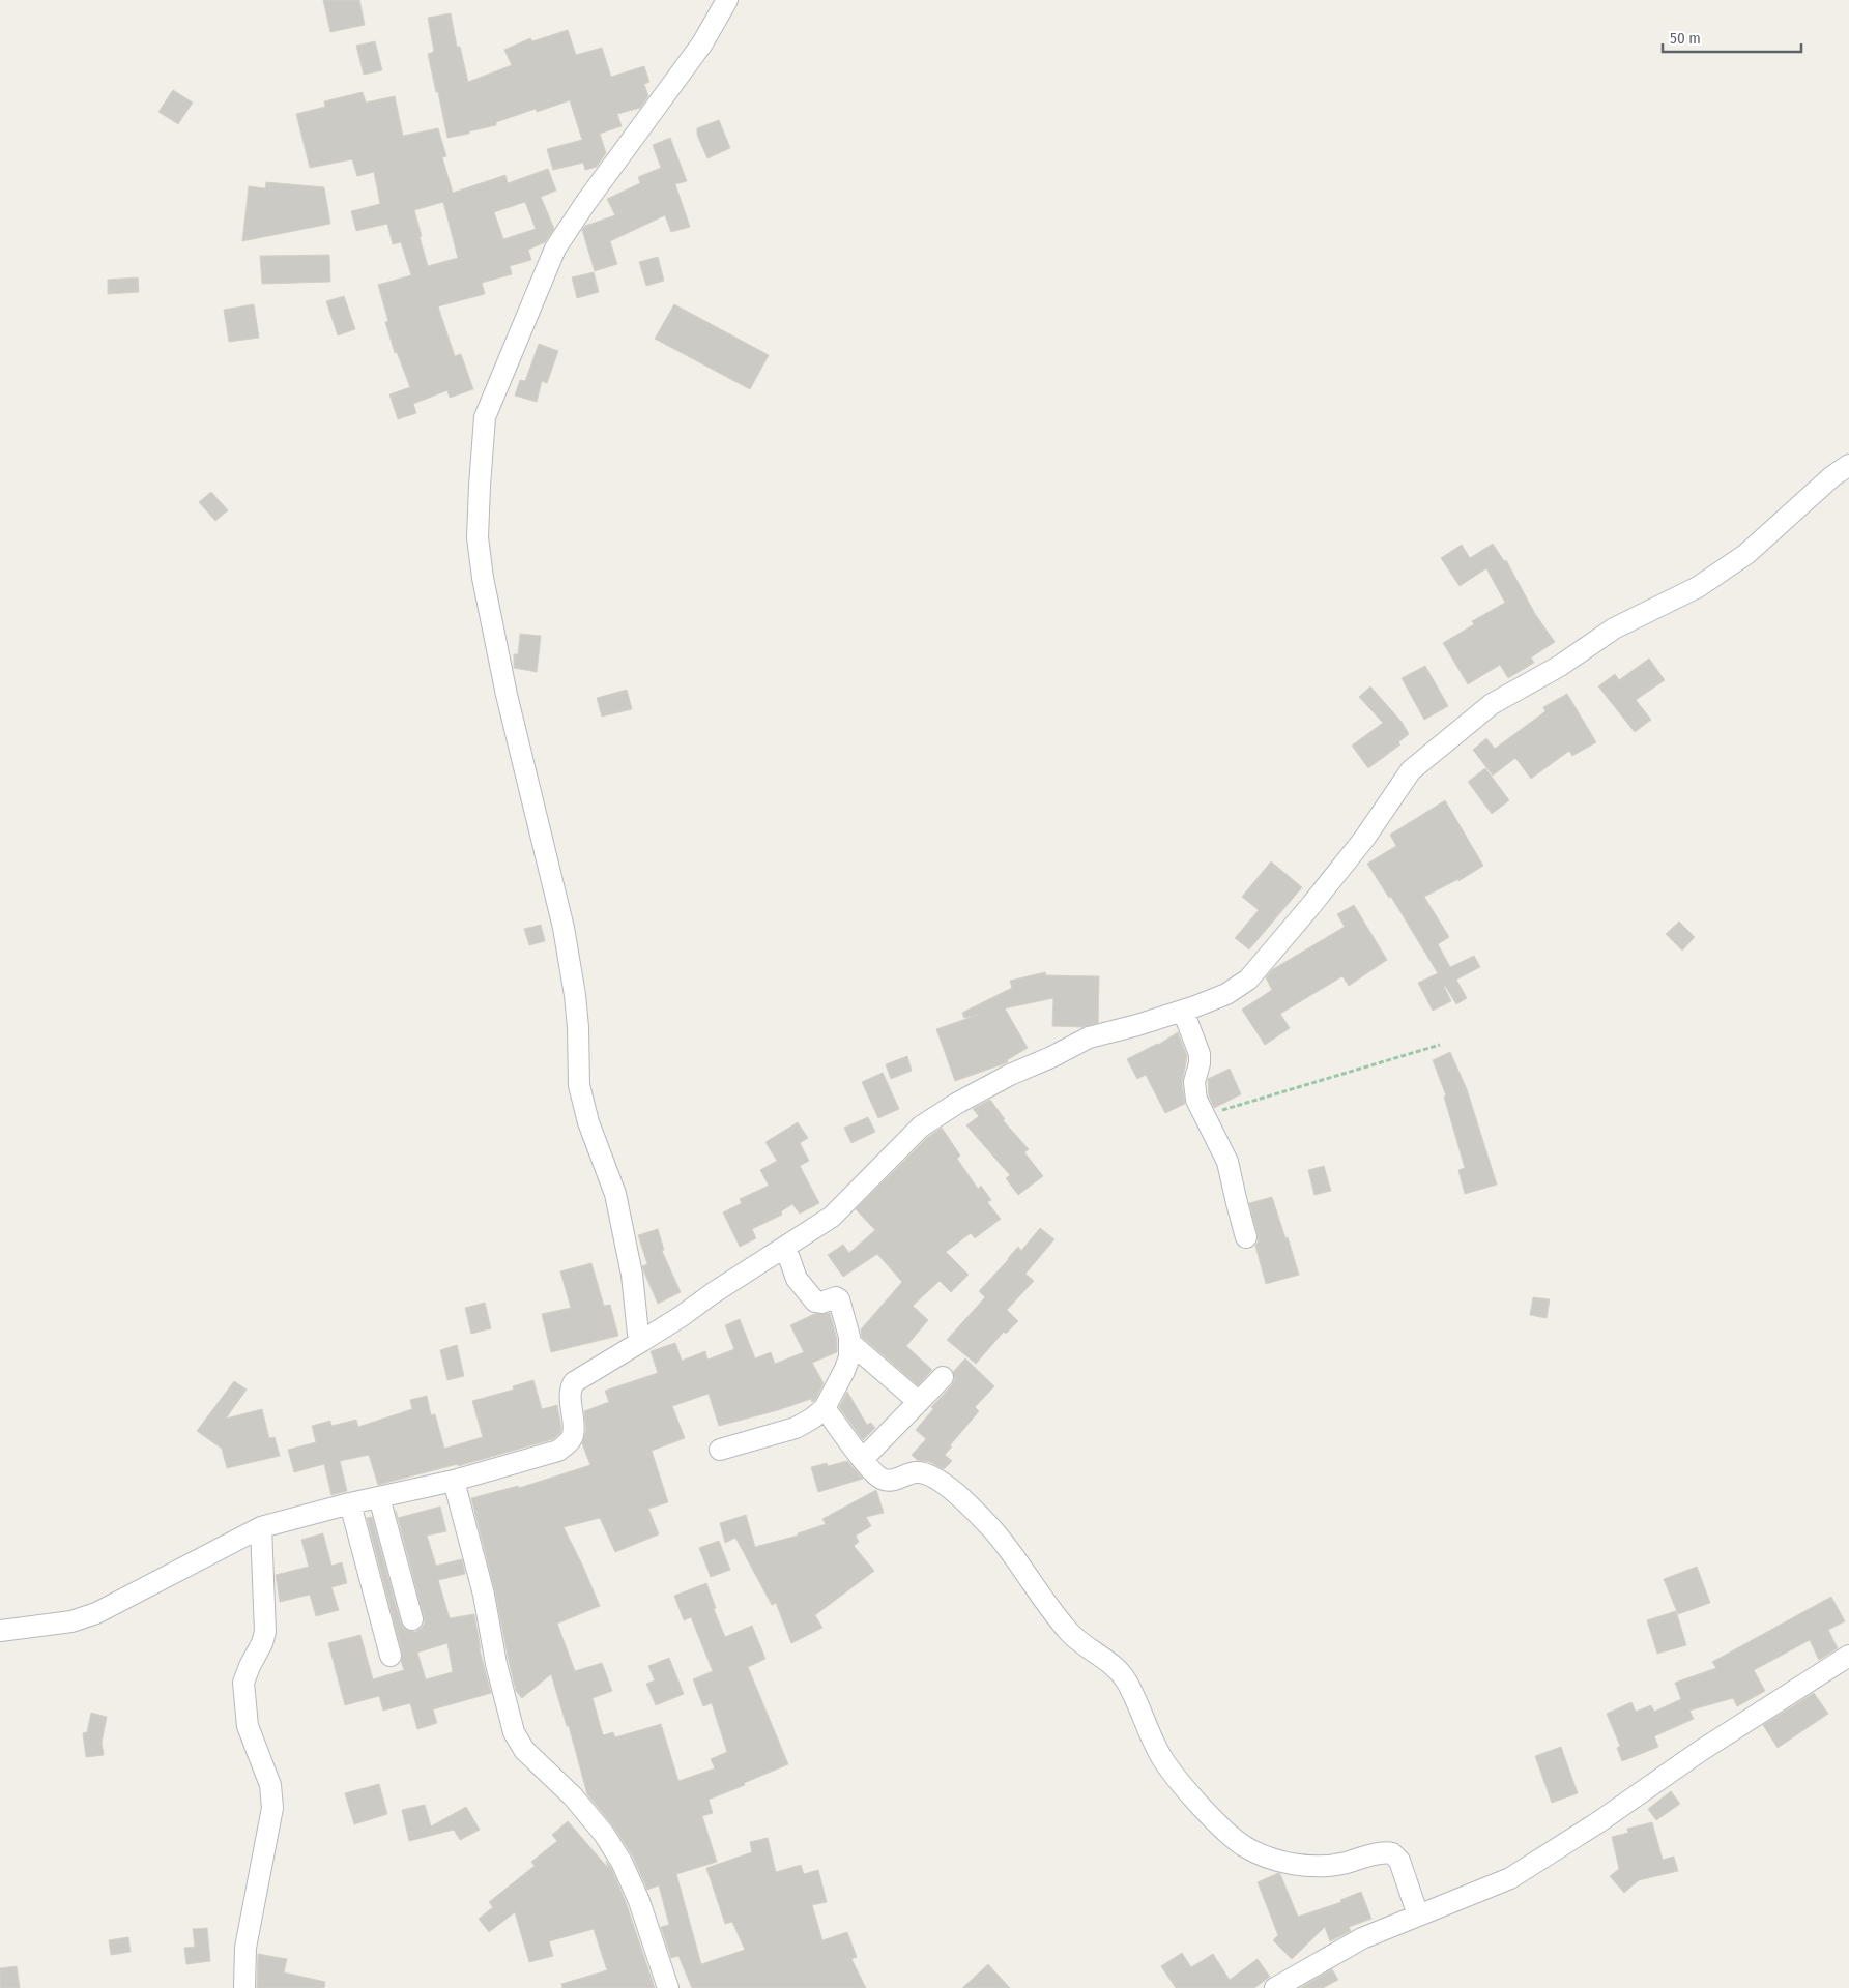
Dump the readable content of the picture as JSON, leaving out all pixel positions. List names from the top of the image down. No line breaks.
{"scale_bar":"50 m"}
